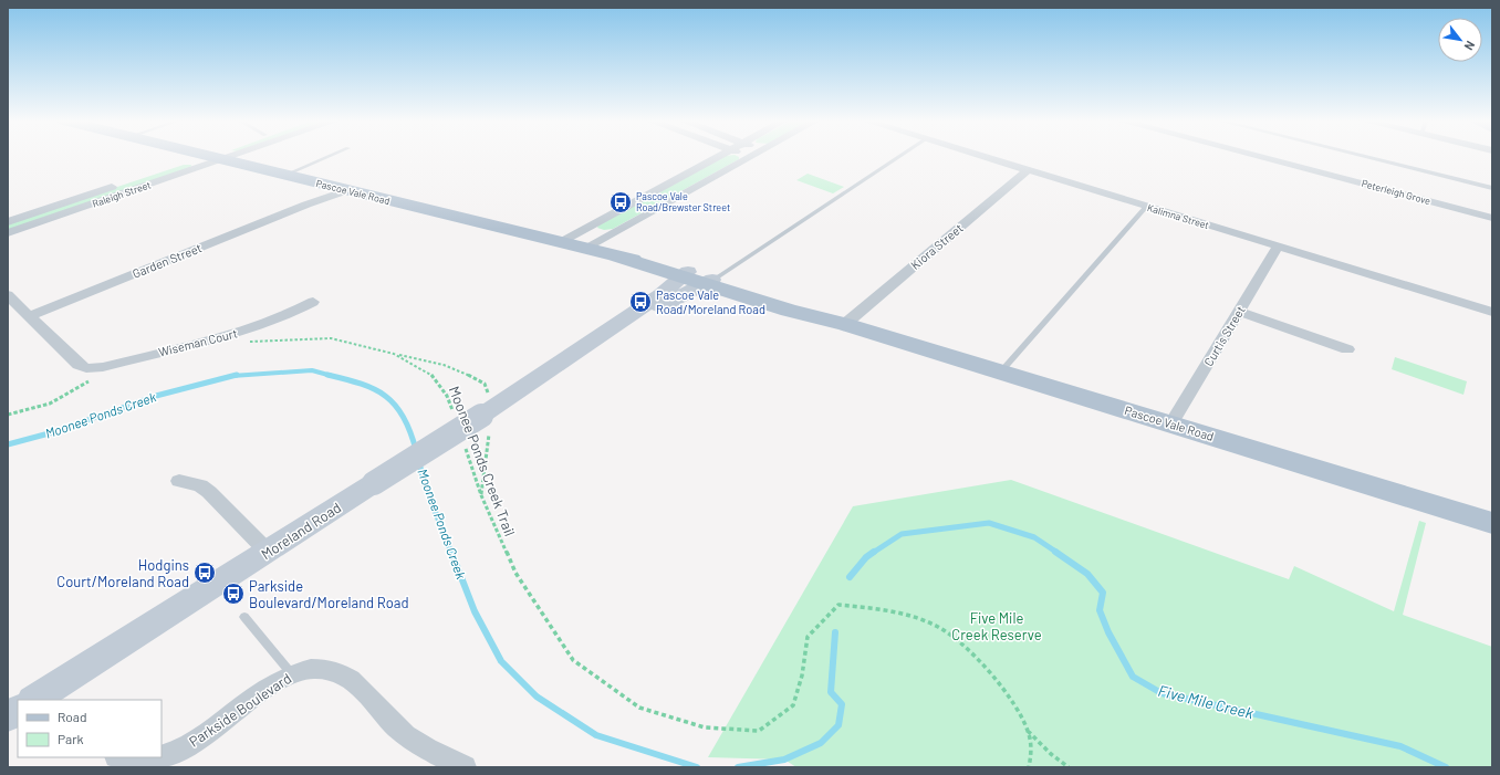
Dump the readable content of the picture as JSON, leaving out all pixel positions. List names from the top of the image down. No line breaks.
{"streets":{"main road":["Pascoe Vale Road","Moreland Road"],"street":["Peterleigh Grove","Raleigh Street","Kalimna Street","Kiora Street","Garden Street","Curtis Street","Wiseman Court","Parkside Boulevard"],"path":["Moonee Ponds Creek Trail"]},"crossings":[["Pascoe Vale Road","Raleigh Street"],["Pascoe Vale Road","Kiora Street"],["Pascoe Vale Road","Garden Street"],["Pascoe Vale Road","Curtis Street"],["Pascoe Vale Road","Moreland Road"],["Kalimna Street","Kiora Street"],["Kalimna Street","Curtis Street"],["Garden Street","Wiseman Court"]],"water":["Moonee Ponds Creek","Five Mile Creek"],"parks":["Five Mile Creek Reserve"],"places":{"bus stop":["Pascoe Vale Road/Brewster Street","Pascoe Vale Road/Moreland Road","Hodgins Court/Moreland Road","Parkside Boulevard/Moreland Road"]},"legend":["Road","Park"],"north":"bottom right"}
